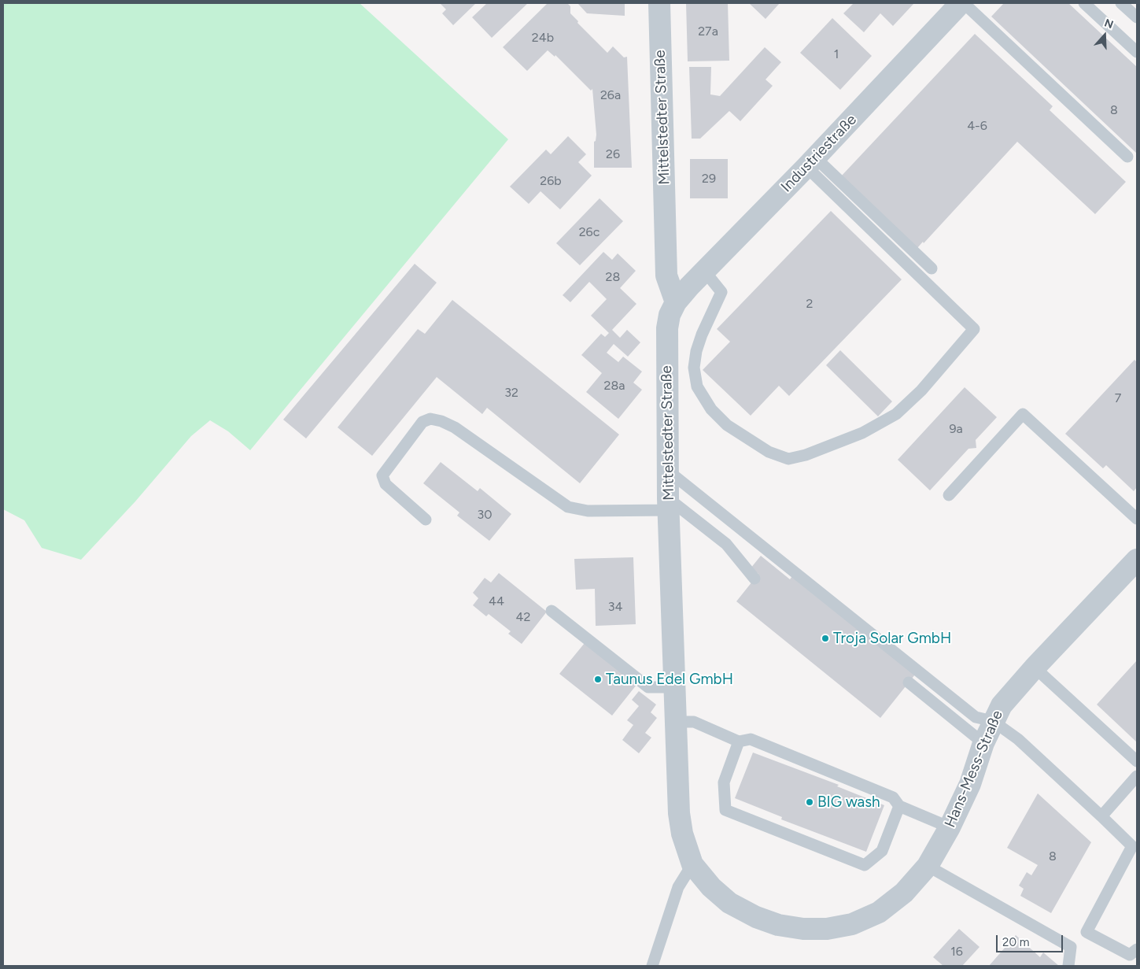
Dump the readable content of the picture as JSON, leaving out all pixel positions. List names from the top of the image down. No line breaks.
{"streets":{"street":["Mittelstedter Straße","Industriestraße","Hans-Mess-Straße"]},"crossings":[["Mittelstedter Straße","Industriestraße"],["Mittelstedter Straße","Hans-Mess-Straße"]],"places":["Troja Solar GmbH","Taunus Edel GmbH","BIG wash"],"house_numbers":["27a","24b","1","26a","8","4-6","26","29","26b","26c","28","2","28a","32","7","9a","30","44","34","42","8","16"],"scale_bar":"20 m","north":"top"}
